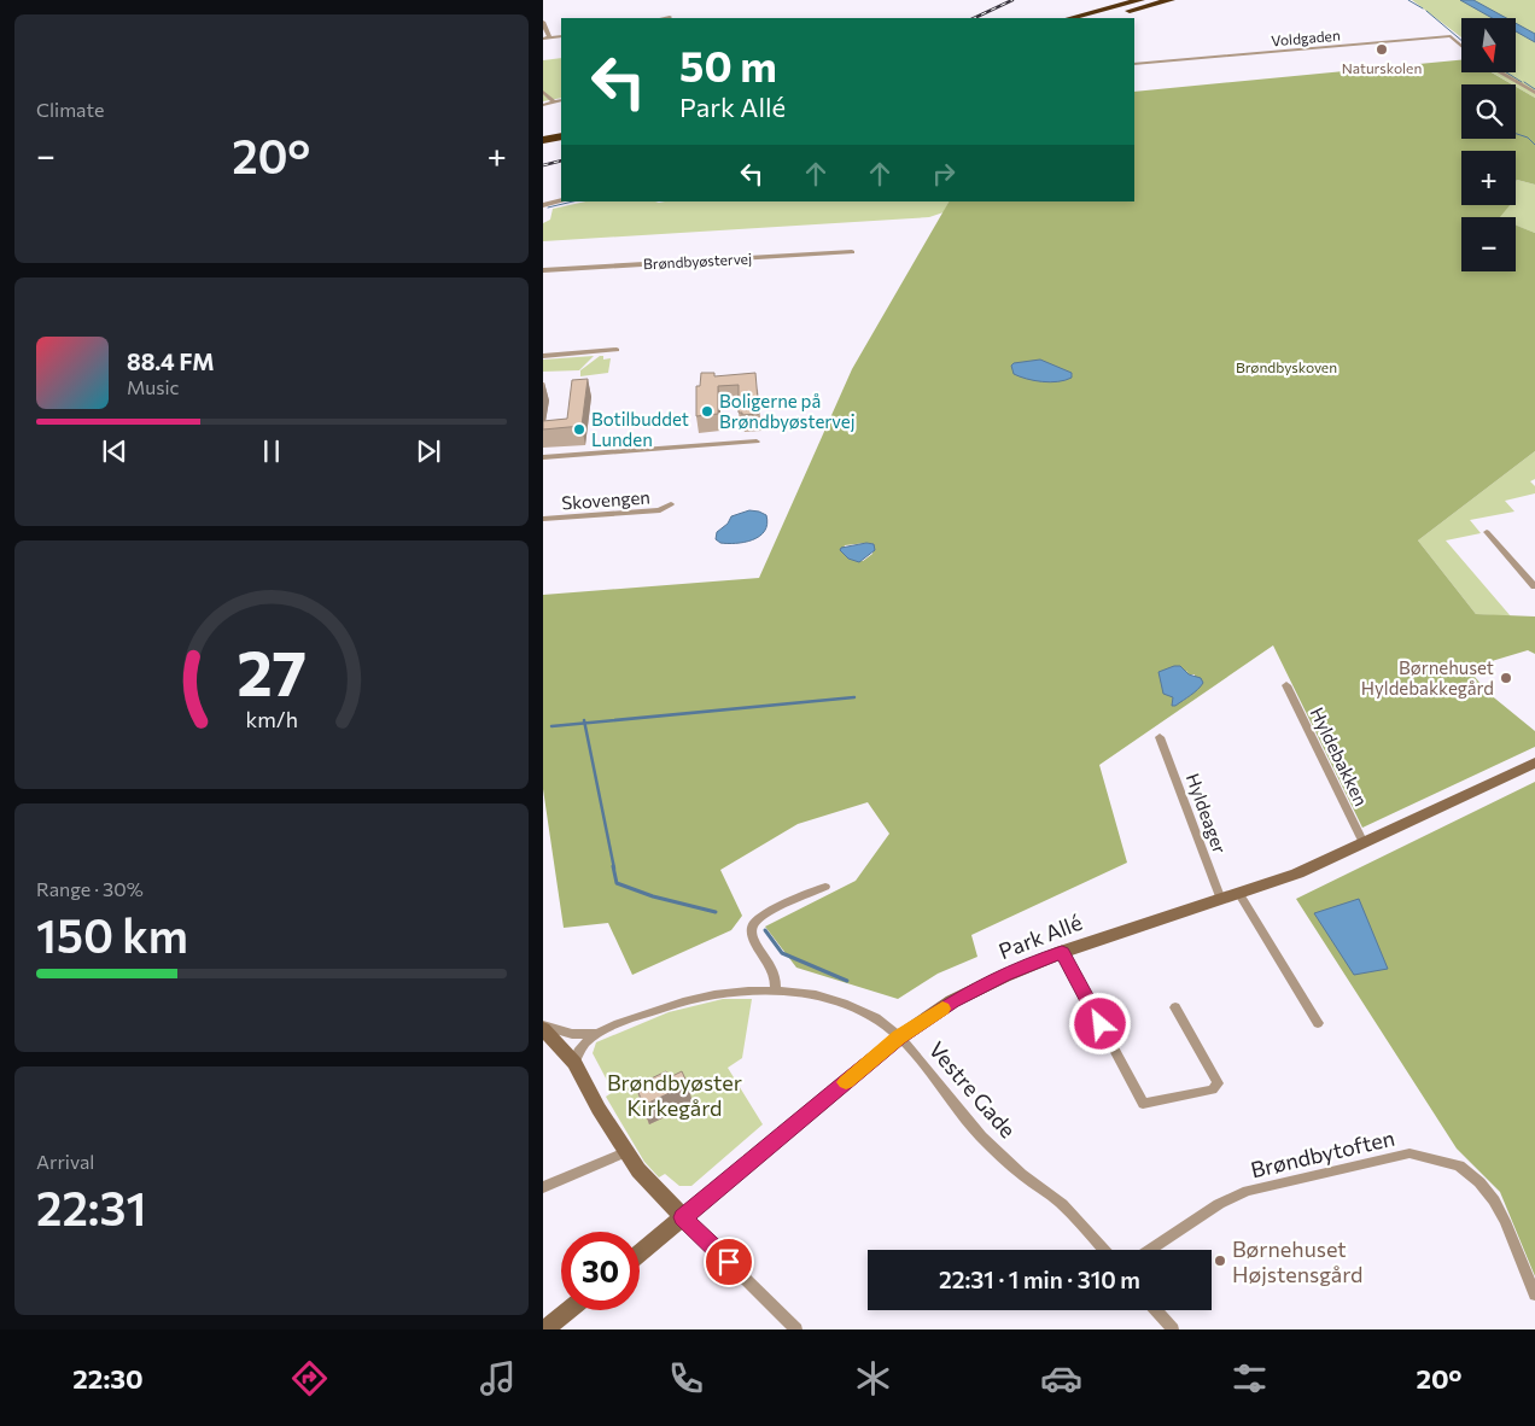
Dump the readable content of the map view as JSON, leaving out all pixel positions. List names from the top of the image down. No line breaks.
{"streets":{"street":["Voldgaden","Brøndbyøstervej","Skovengen","Hyldebakken","Hyldeager","Park Allé","Vestre Gade","Brøndbytoften"]},"crossings":[["Hyldebakken","Park Allé"],["Hyldeager","Park Allé"],["Park Allé","Vestre Gade"]],"parks":["Brøndbyskoven","Brøndbyøster Kirkegård"],"places":["Naturskolen","Boligerne på Brøndbyøstervej","Botilbuddet Lunden","Børnehuset Hyldebakkegård","Børnehuset Højstensgård"],"north":"bottom","page":{"tile":["Climate",["Range · 30%","150 km"],["Arrival","22:31"]],"map_buttons":["+","−"],"turn":["50 m","Park Allé"],"heat":["−","20°","+"],"song":["88.4 FM","Music"],"limit":"30","trip":"22:31 · 1 min · 310 m","tabs":["22:30","20°"],"gauge":["27","km/h"]}}
